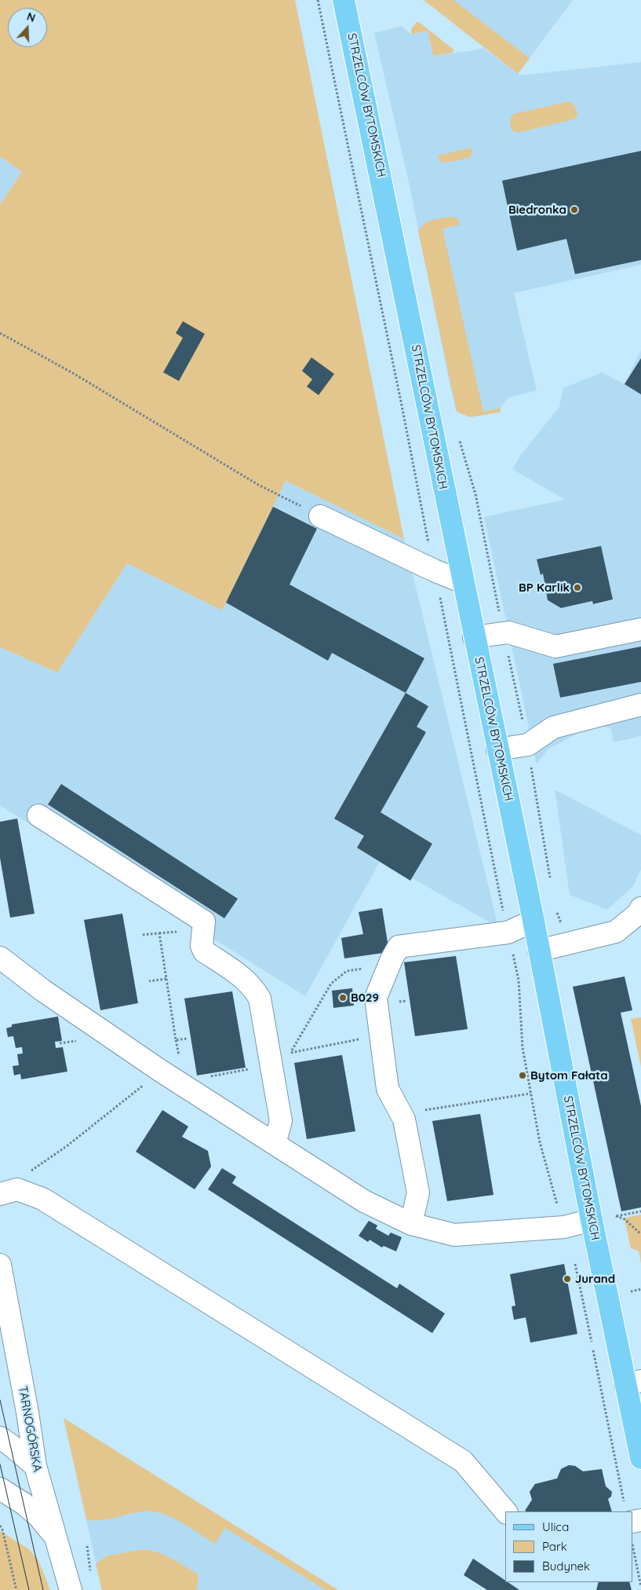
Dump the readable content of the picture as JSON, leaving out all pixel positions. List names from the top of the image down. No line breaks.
{"streets":{"main road":["STRZELCÓW BYTOMSKICH"],"street":["TARNOGÓRSKA"]},"places":["Biedronka","BP Karlik","B029","Bytom Fałata","Jurand"],"legend":["Ulica","Park","Budynek"],"north":"top"}
